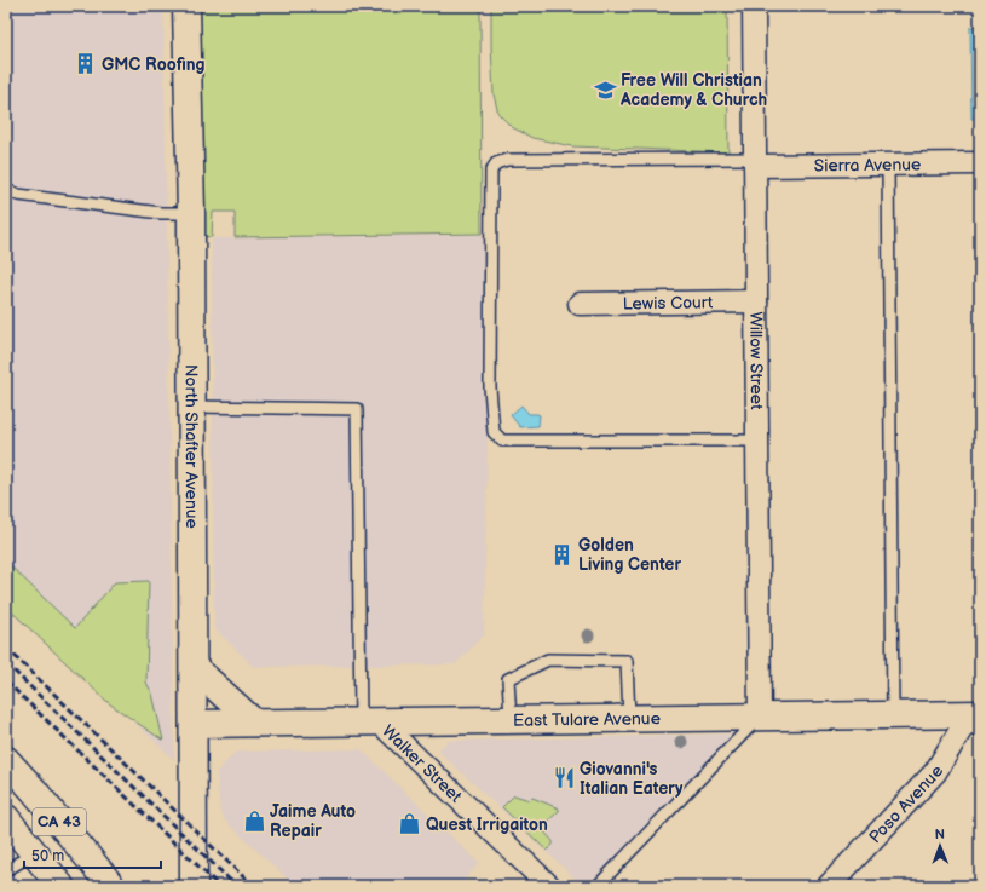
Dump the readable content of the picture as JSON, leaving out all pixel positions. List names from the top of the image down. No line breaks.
{"streets":{"main road":["North Shafter Avenue","East Tulare Avenue","CA 43"],"street":["Sierra Avenue","Lewis Court","Willow Street","Walker Street","Poso Avenue"]},"crossings":[["Sierra Avenue","Willow Street"],["Lewis Court","Willow Street"],["Willow Street","East Tulare Avenue"],["North Shafter Avenue","East Tulare Avenue"],["East Tulare Avenue","Walker Street"],["East Tulare Avenue","Poso Avenue"]],"places":{"building":["GMC Roofing","Golden Living Center"],"school or university":["Free Will Christian Academy & Church"],"restaurant":["Giovanni's Italian Eatery"],"shop":["Jaime Auto Repair","Quest Irrigaiton"]},"scale_bar":"50 m","north":"top"}
